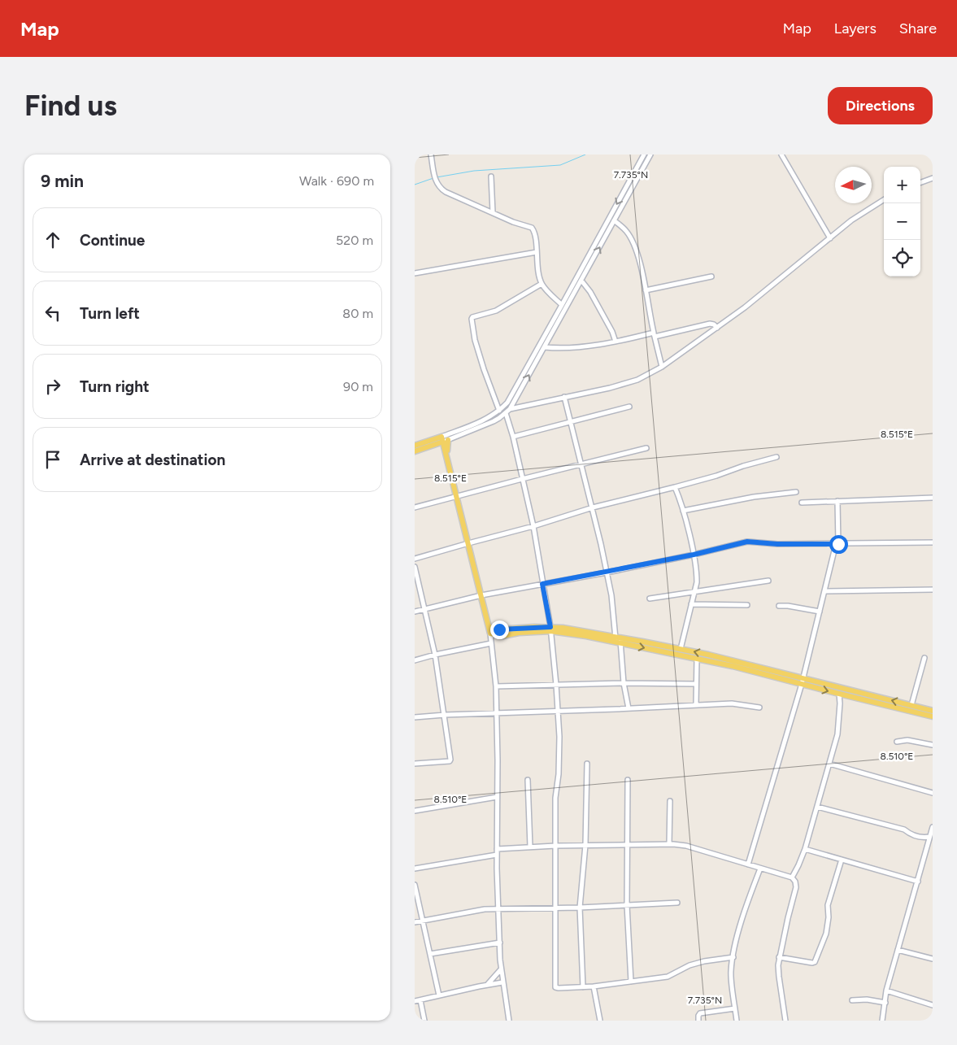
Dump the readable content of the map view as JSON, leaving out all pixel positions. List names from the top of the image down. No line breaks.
{"north":"left","page":{"header":"Map","nav":["Map","Layers","Share"],"buttons":"Directions","title":"Find us","heading":["9 min","Walk · 690 m"],"map_buttons":["+","−"],"list":[["Continue","520 m"],["Turn left","80 m"],["Turn right","90 m"],"Arrive at destination"]},"coordinates":["7.735°N","8.515°E","8.510°E"]}
